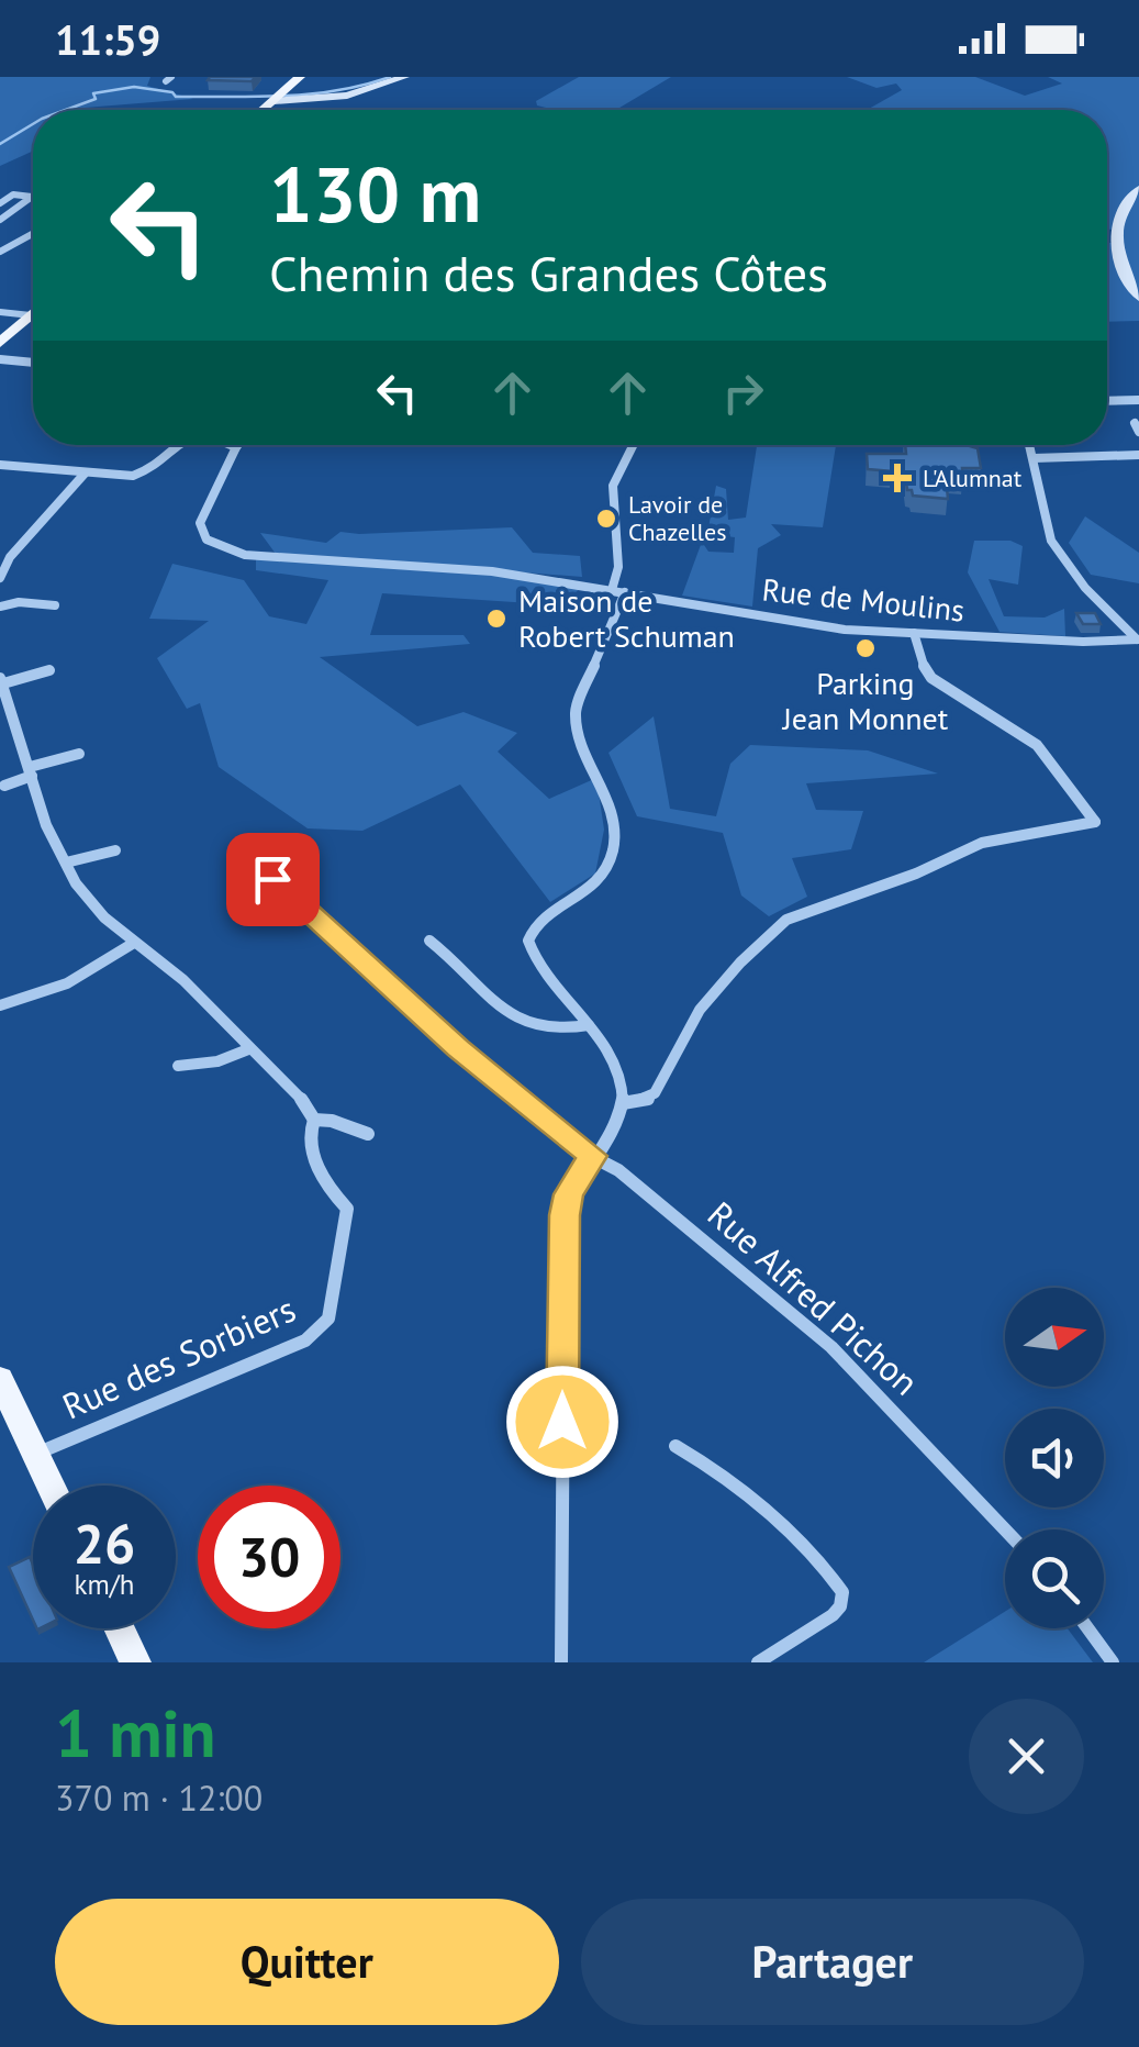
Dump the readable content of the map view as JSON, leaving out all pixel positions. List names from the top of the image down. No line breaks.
{"streets":{"street":["Rue de Moulins","Rue Alfred Pichon","Rue des Sorbiers"]},"places":{"health":["L'Alumnat"],"other":["Lavoir de Chazelles","Maison de Robert Schuman","Parking Jean Monnet"]},"north":"right","page":{"status":"11:59","turn":["130 m","Chemin des Grandes Côtes"],"speed":"26 km/h","limit":"30","heading":["1 min","370 m · 12:00"],"buttons":["Quitter","Partager"]}}
